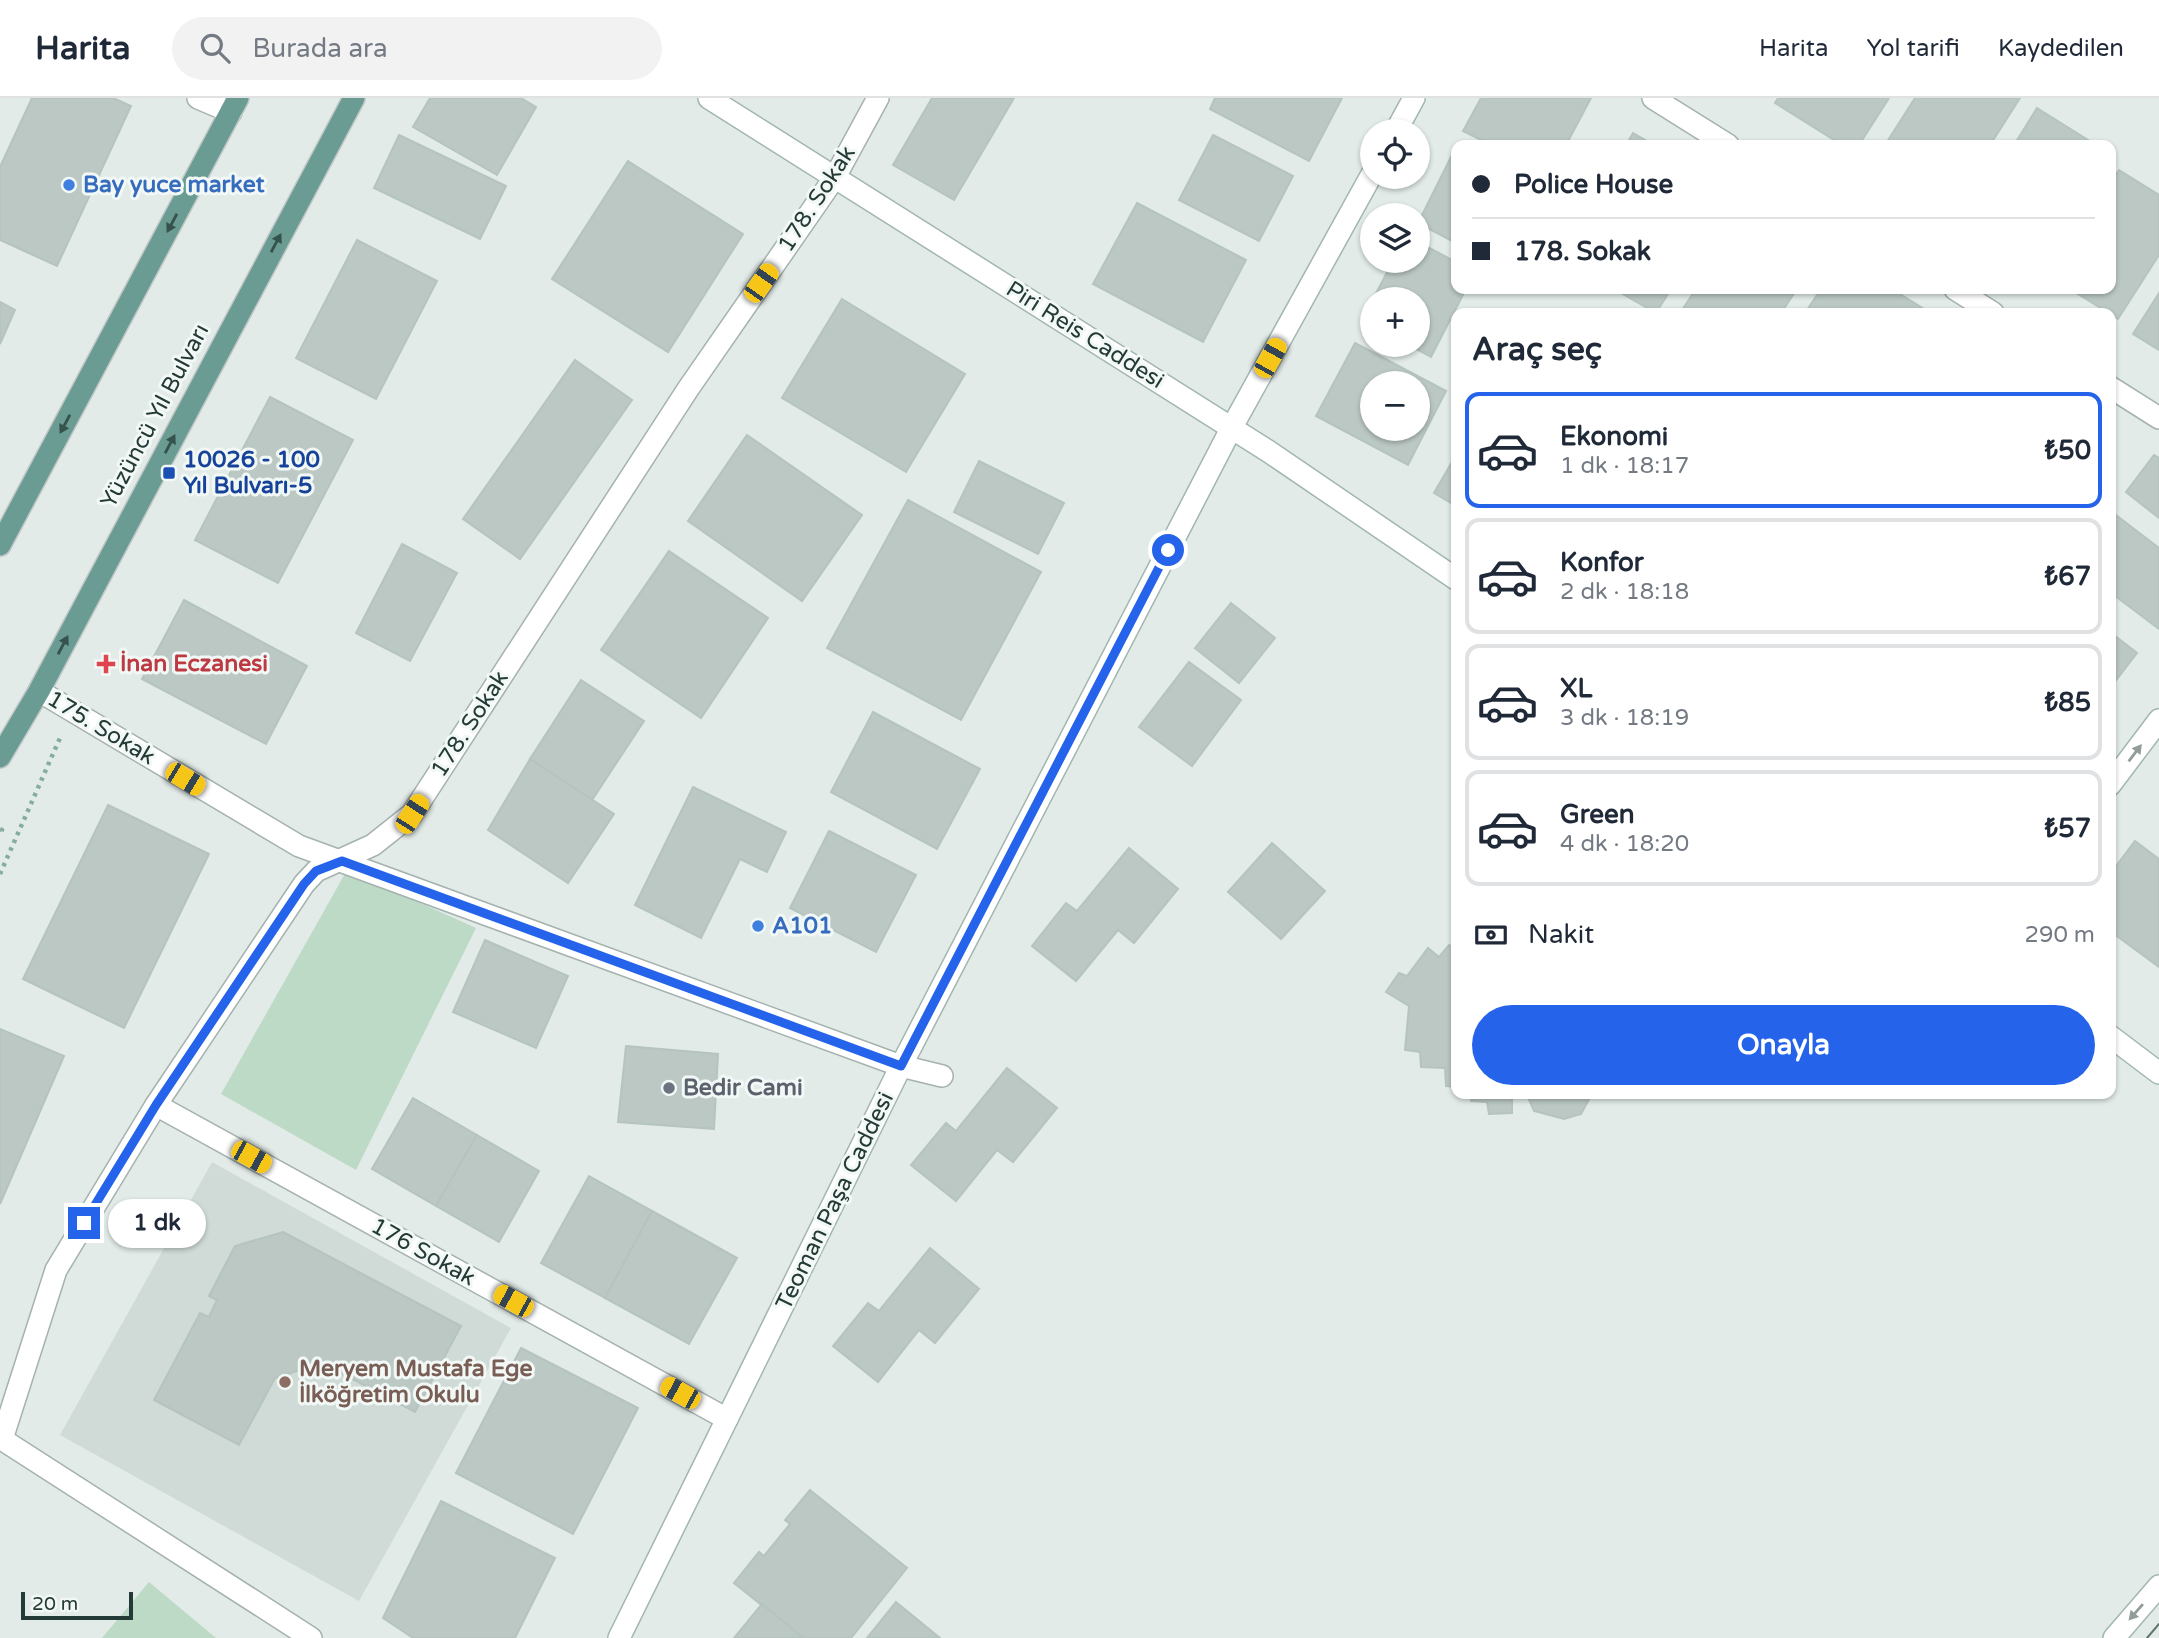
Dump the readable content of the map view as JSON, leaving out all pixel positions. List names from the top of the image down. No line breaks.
{"streets":{"main road":["Yüzüncü Yıl Bulvarı"],"street":["178. Sokak","Piri Reis Caddesi","175. Sokak","Teoman Paşa Caddesi","176 Sokak"]},"crossings":[["178. Sokak","Piri Reis Caddesi"],["178. Sokak","175. Sokak"],["178. Sokak","176 Sokak"],["Piri Reis Caddesi","Teoman Paşa Caddesi"],["Yüzüncü Yıl Bulvarı","175. Sokak"],["175. Sokak","Teoman Paşa Caddesi"],["Teoman Paşa Caddesi","176 Sokak"]],"places":{"other":["Bay yuce market","A101","Bedir Cami","Meryem Mustafa Ege İlköğretim Okulu"],"transit":["10026 - 100 Yıl Bulvarı-5"],"health":["İnan Eczanesi"]},"scale_bar":"20 m","page":{"header":"Harita","search":"Burada ara","nav":["Harita","Yol tarifi","Kaydedilen"],"map_buttons":["+","−"],"banner":["Police House","178. Sokak"],"heading":"Araç seç","list":[{"name":"Ekonomi","note":"1 dk · 18:17","value":"₺50"},{"name":"Konfor","note":"2 dk · 18:18","value":"₺67"},{"name":"XL","note":"3 dk · 18:19","value":"₺85"},{"name":"Green","note":"4 dk · 18:20","value":"₺57"}],"pay":["Nakit","290 m"],"buttons":"Onayla","bubble":"1 dk","scale":"20 m"}}
